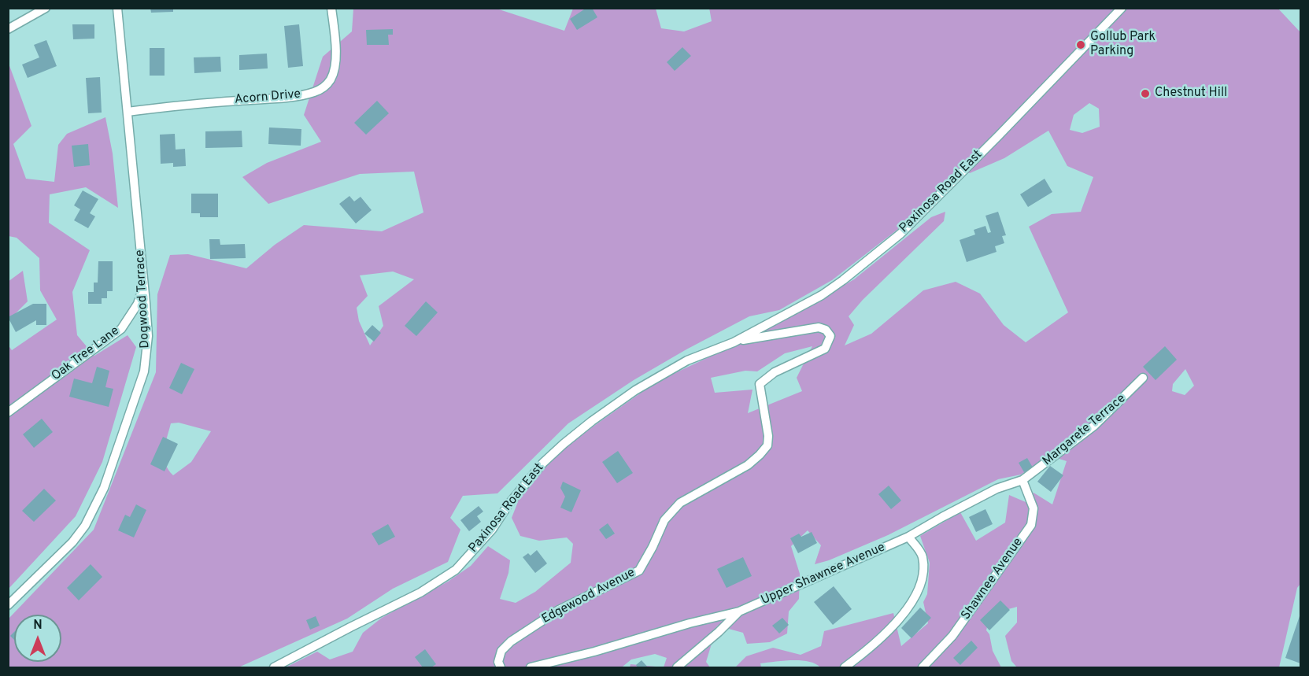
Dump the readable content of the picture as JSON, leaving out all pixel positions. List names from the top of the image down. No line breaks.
{"streets":{"street":["Acorn Drive","Paxinosa Road East","Dogwood Terrace","Oak Tree Lane","Margarete Terrace","Upper Shawnee Avenue","Shawnee Avenue","Edgewood Avenue"]},"crossings":[["Acorn Drive","Dogwood Terrace"],["Paxinosa Road East","Edgewood Avenue"],["Dogwood Terrace","Oak Tree Lane"],["Margarete Terrace","Upper Shawnee Avenue"],["Margarete Terrace","Shawnee Avenue"],["Upper Shawnee Avenue","Shawnee Avenue"]],"places":["Gollub Park Parking","Chestnut Hill"],"north":"top"}
